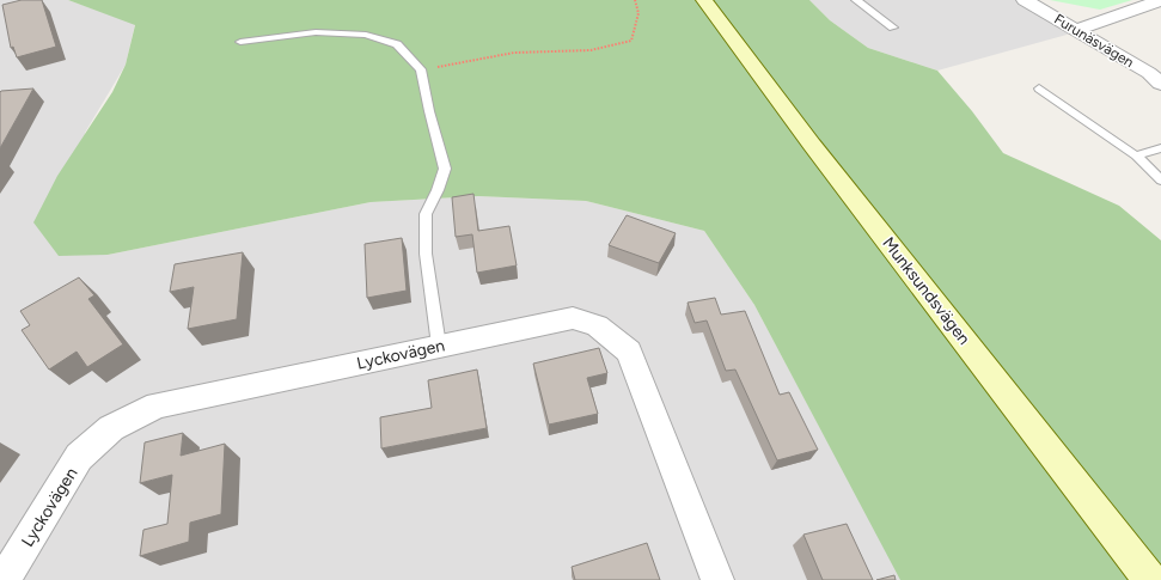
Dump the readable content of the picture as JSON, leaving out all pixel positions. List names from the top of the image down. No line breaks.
{"streets":{"street":["Furunäsvägen","Munksundsvägen","Lyckovägen"]}}
